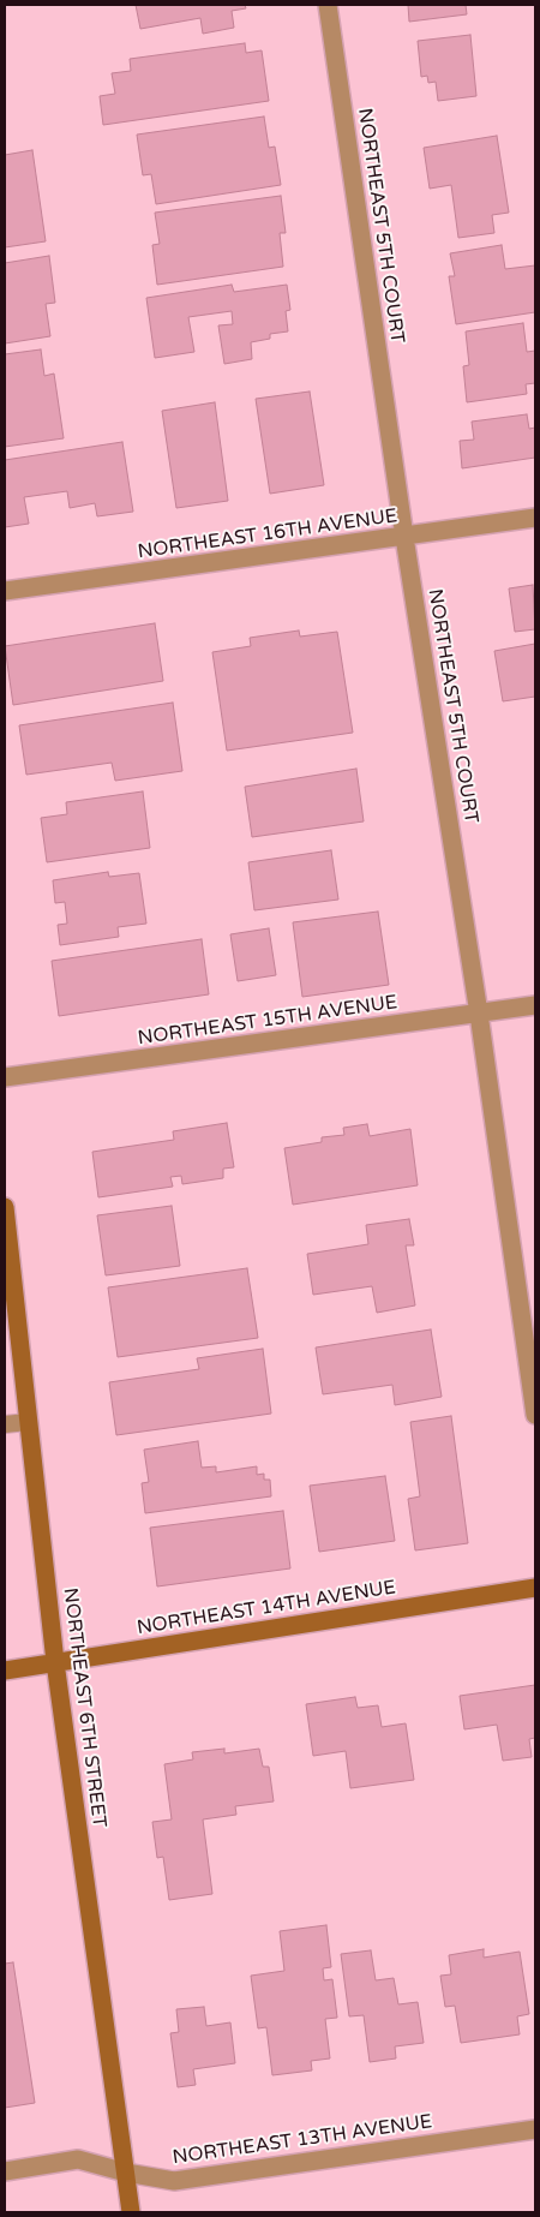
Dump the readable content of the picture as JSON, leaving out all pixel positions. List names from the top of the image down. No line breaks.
{"streets":{"street":["NORTHEAST 5TH COURT","NORTHEAST 16TH AVENUE","NORTHEAST 15TH AVENUE","NORTHEAST 14TH AVENUE","NORTHEAST 6TH STREET","NORTHEAST 13TH AVENUE"]},"crossings":[["NORTHEAST 5TH COURT","NORTHEAST 16TH AVENUE"],["NORTHEAST 5TH COURT","NORTHEAST 15TH AVENUE"],["NORTHEAST 14TH AVENUE","NORTHEAST 6TH STREET"],["NORTHEAST 6TH STREET","NORTHEAST 13TH AVENUE"]]}
